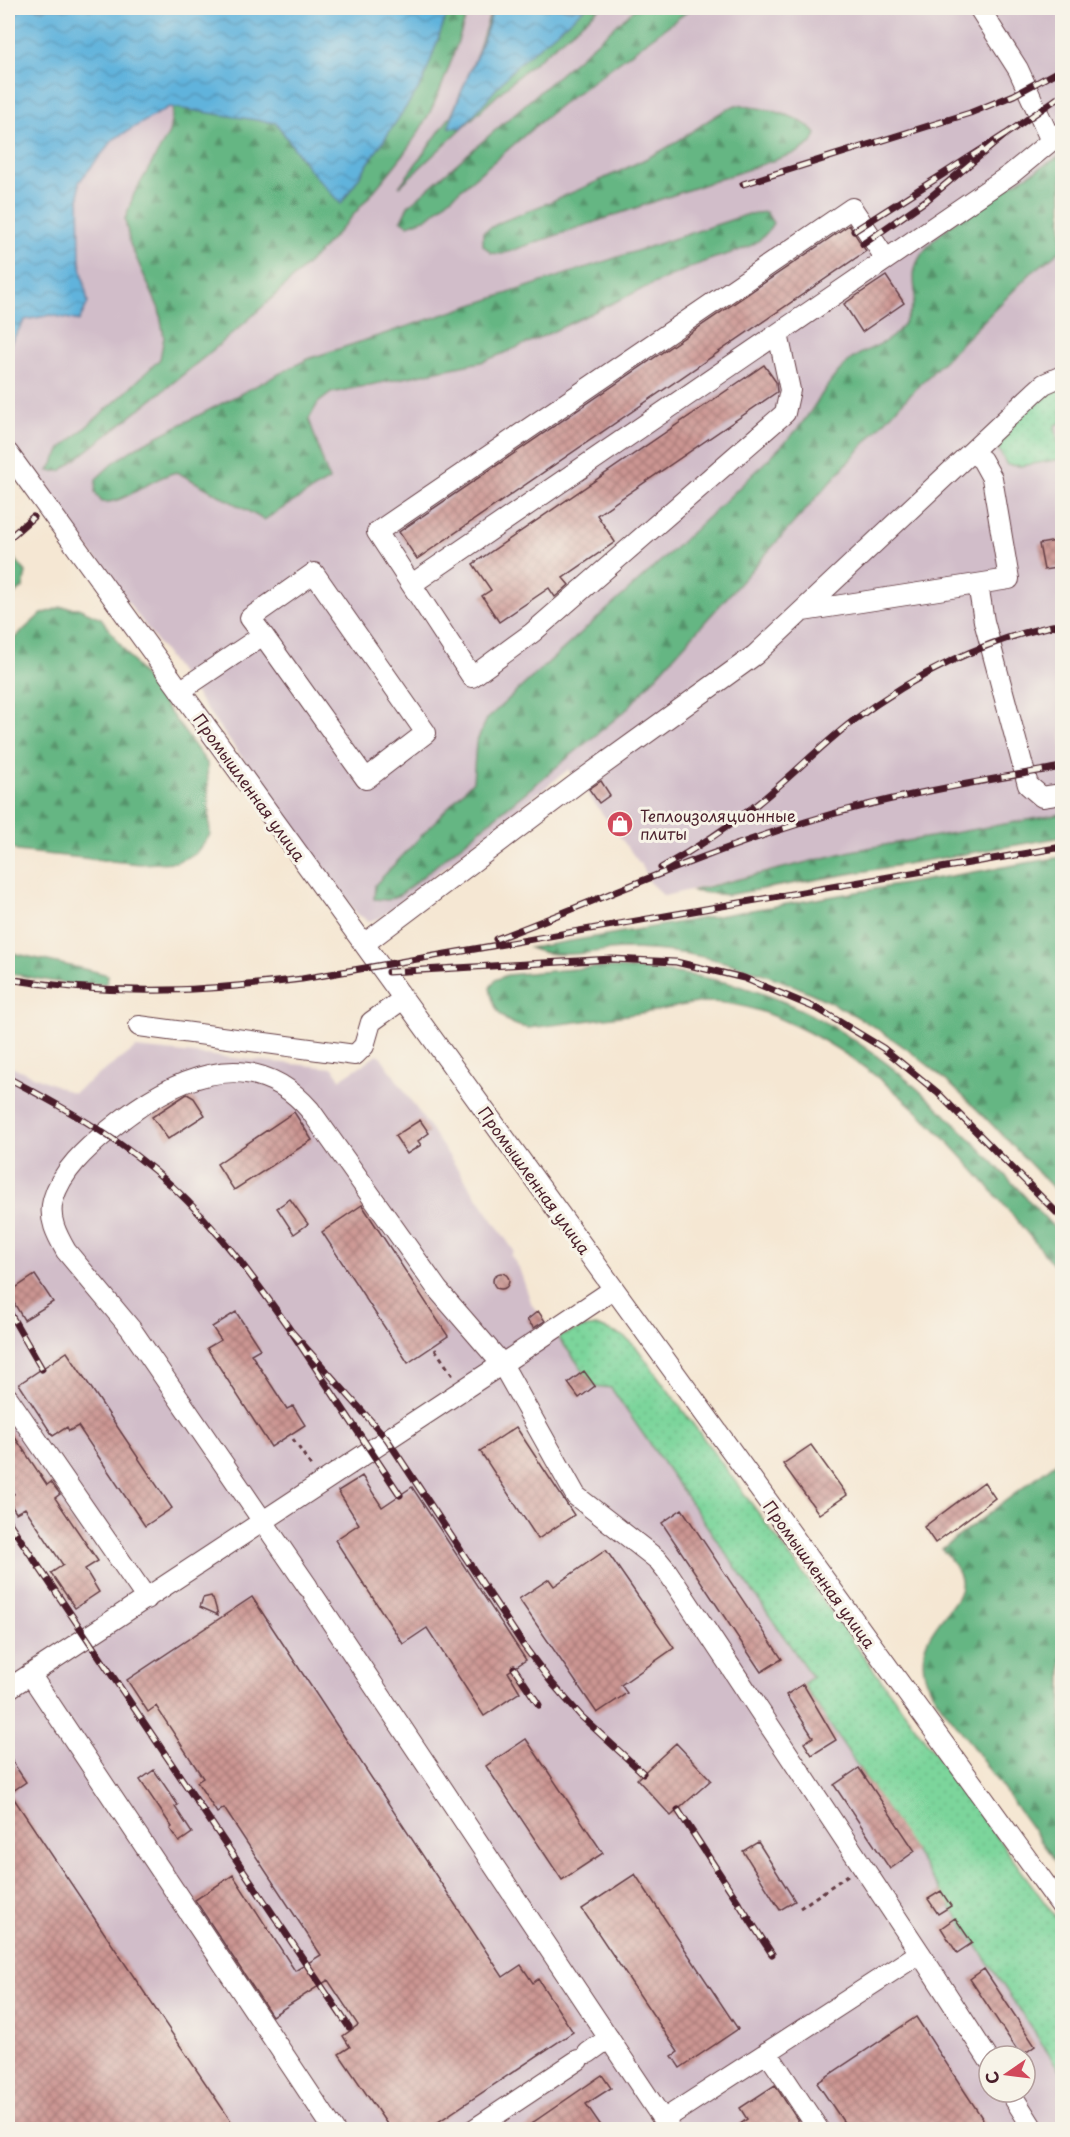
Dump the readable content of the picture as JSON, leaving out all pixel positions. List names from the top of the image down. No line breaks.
{"streets":{"street":["Промышленная улица"]},"places":{"shop":["Теплоизоляционные плиты"]},"north":"left"}
